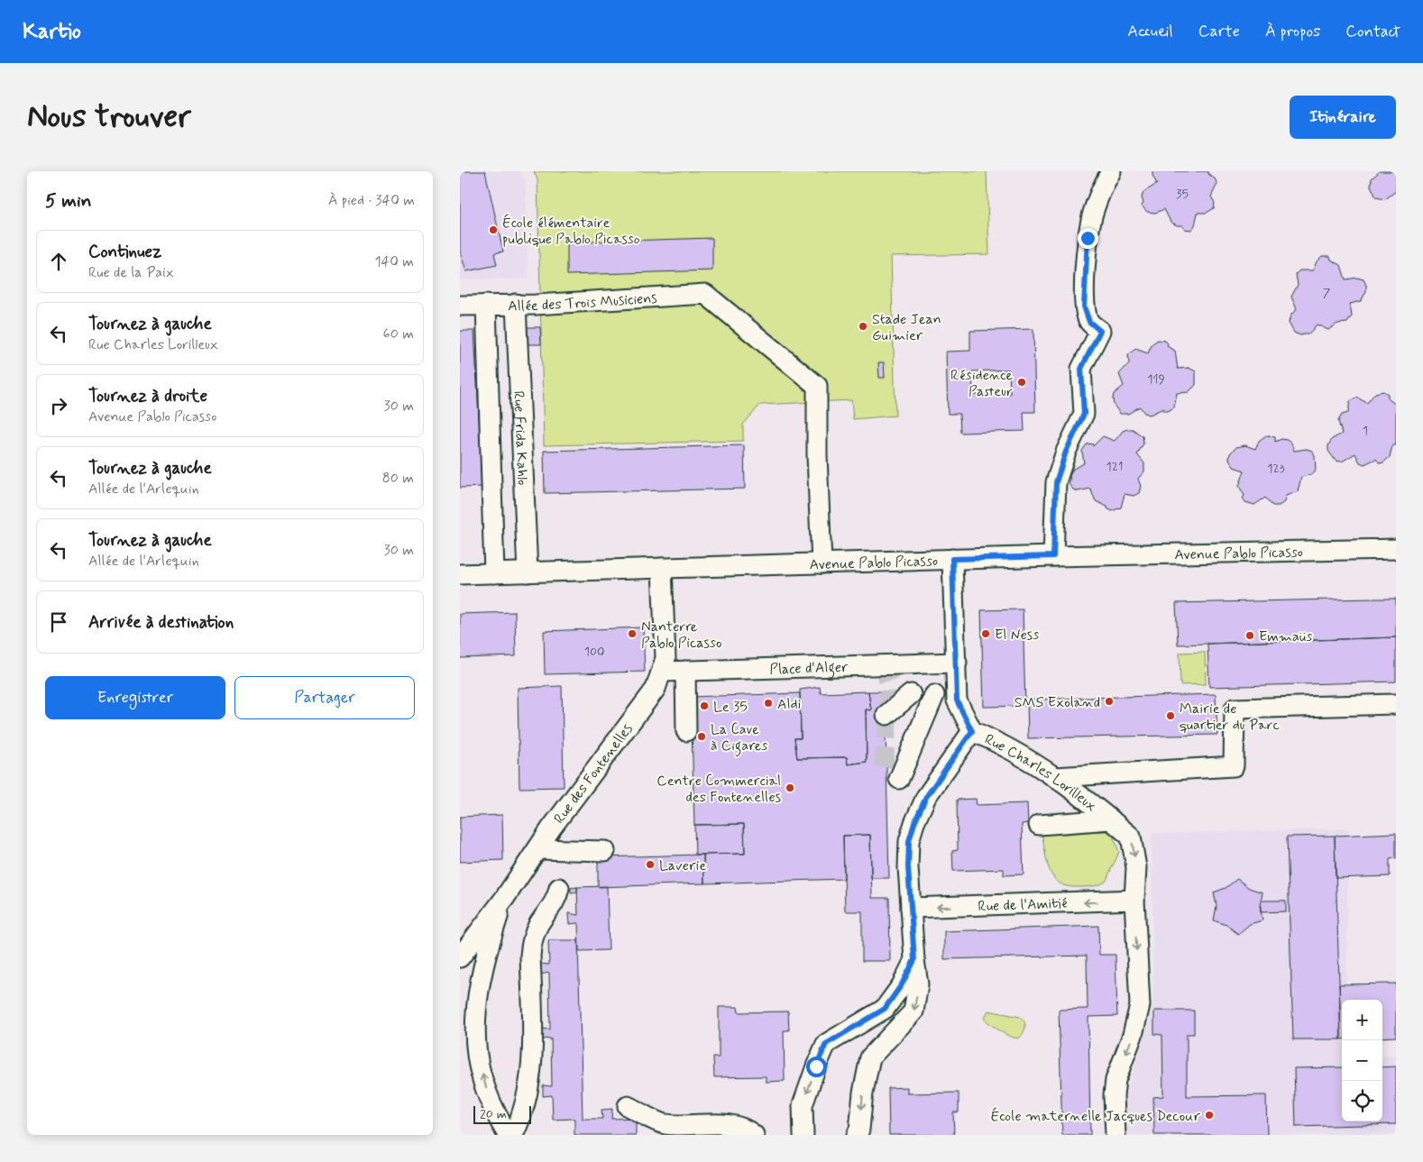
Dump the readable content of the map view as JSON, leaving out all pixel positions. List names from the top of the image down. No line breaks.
{"streets":{"street":["Allée des Trois Musiciens","Rue Frida Kahlo","Avenue Pablo Picasso","Place d'Alger","Rue des Fontenelles","Rue Charles Lorilleux","Rue de l'Amitié"]},"crossings":[["Allée des Trois Musiciens","Rue Frida Kahlo"],["Allée des Trois Musiciens","Avenue Pablo Picasso"],["Rue Frida Kahlo","Avenue Pablo Picasso"],["Avenue Pablo Picasso","Rue des Fontenelles"],["Avenue Pablo Picasso","Rue Charles Lorilleux"],["Place d'Alger","Rue des Fontenelles"],["Place d'Alger","Rue Charles Lorilleux"],["Rue Charles Lorilleux","Rue de l'Amitié"]],"one_way":["Rue Charles Lorilleux"],"places":["École élémentaire publique Pablo Picasso","Stade Jean Guimier","Résidence Pasteur","Nanterre Pablo Picasso","El Ness","Emmaüs","SMS Exoland","Aldi","Le 35","Mairie de quartier du Parc","La Cave à Cigares","Centre Commercial des Fontenelles","Laverie","École maternelle Jacques Decour"],"house_numbers":["35","7","119","1","121","123","100"],"scale_bar":"20 m","page":{"header":"Kartio","nav":["Accueil","Carte","À propos","Contact"],"buttons":["Itinéraire",["Enregistrer","Partager"]],"title":"Nous trouver","heading":["5 min","À pied · 340 m"],"list":[["Continuez","Rue de la Paix","140 m"],["Tournez à gauche","Rue Charles Lorilleux","60 m"],["Tournez à droite","Avenue Pablo Picasso","30 m"],["Tournez à gauche","Allée de l'Arlequin","80 m"],["Tournez à gauche","Allée de l'Arlequin","30 m"],"Arrivée à destination"],"map_buttons":["+","−"],"scale":"20 m"}}
